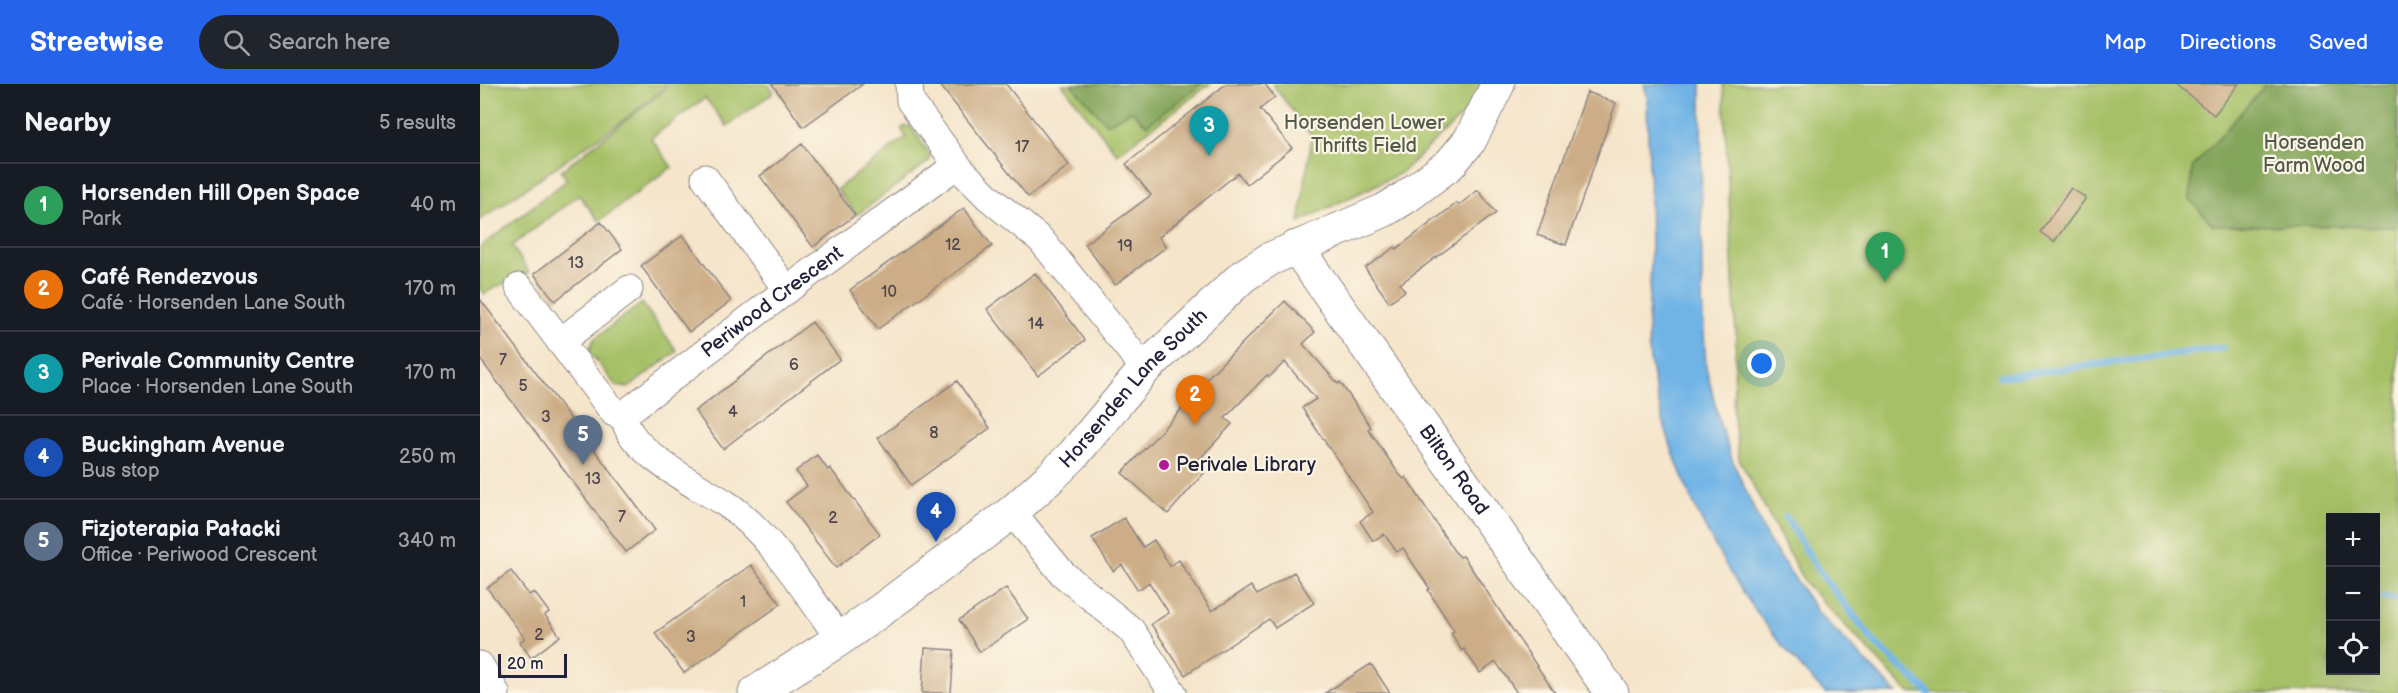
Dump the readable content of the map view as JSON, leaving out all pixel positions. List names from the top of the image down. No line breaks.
{"streets":{"street":["Periwood Crescent","Horsenden Lane South","Bilton Road"]},"crossings":[["Horsenden Lane South","Bilton Road"]],"parks":["Horsenden Lower Thrifts Field","Horsenden Farm Wood"],"places":["Perivale Library"],"house_numbers":["17","12","19","13","10","14","7","6","5","4","3","8","13","7","2","1","2","3"],"scale_bar":"20 m","page":{"header":"Streetwise","search":"Search here","nav":["Map","Directions","Saved"],"heading":["Nearby","5 results"],"pins":["3","1","2","5","4"],"list":[{"mark":"1","name":"Horsenden Hill Open Space","note":"Park","value":"40 m"},{"mark":"2","name":"Café Rendezvous","note":"Café · Horsenden Lane South","value":"170 m"},{"mark":"3","name":"Perivale Community Centre","note":"Place · Horsenden Lane South","value":"170 m"},{"mark":"4","name":"Buckingham Avenue","note":"Bus stop","value":"250 m"},{"mark":"5","name":"Fizjoterapia Pałacki","note":"Office · Periwood Crescent","value":"340 m"}],"map_buttons":["+","−"],"scale":"20 m"}}
